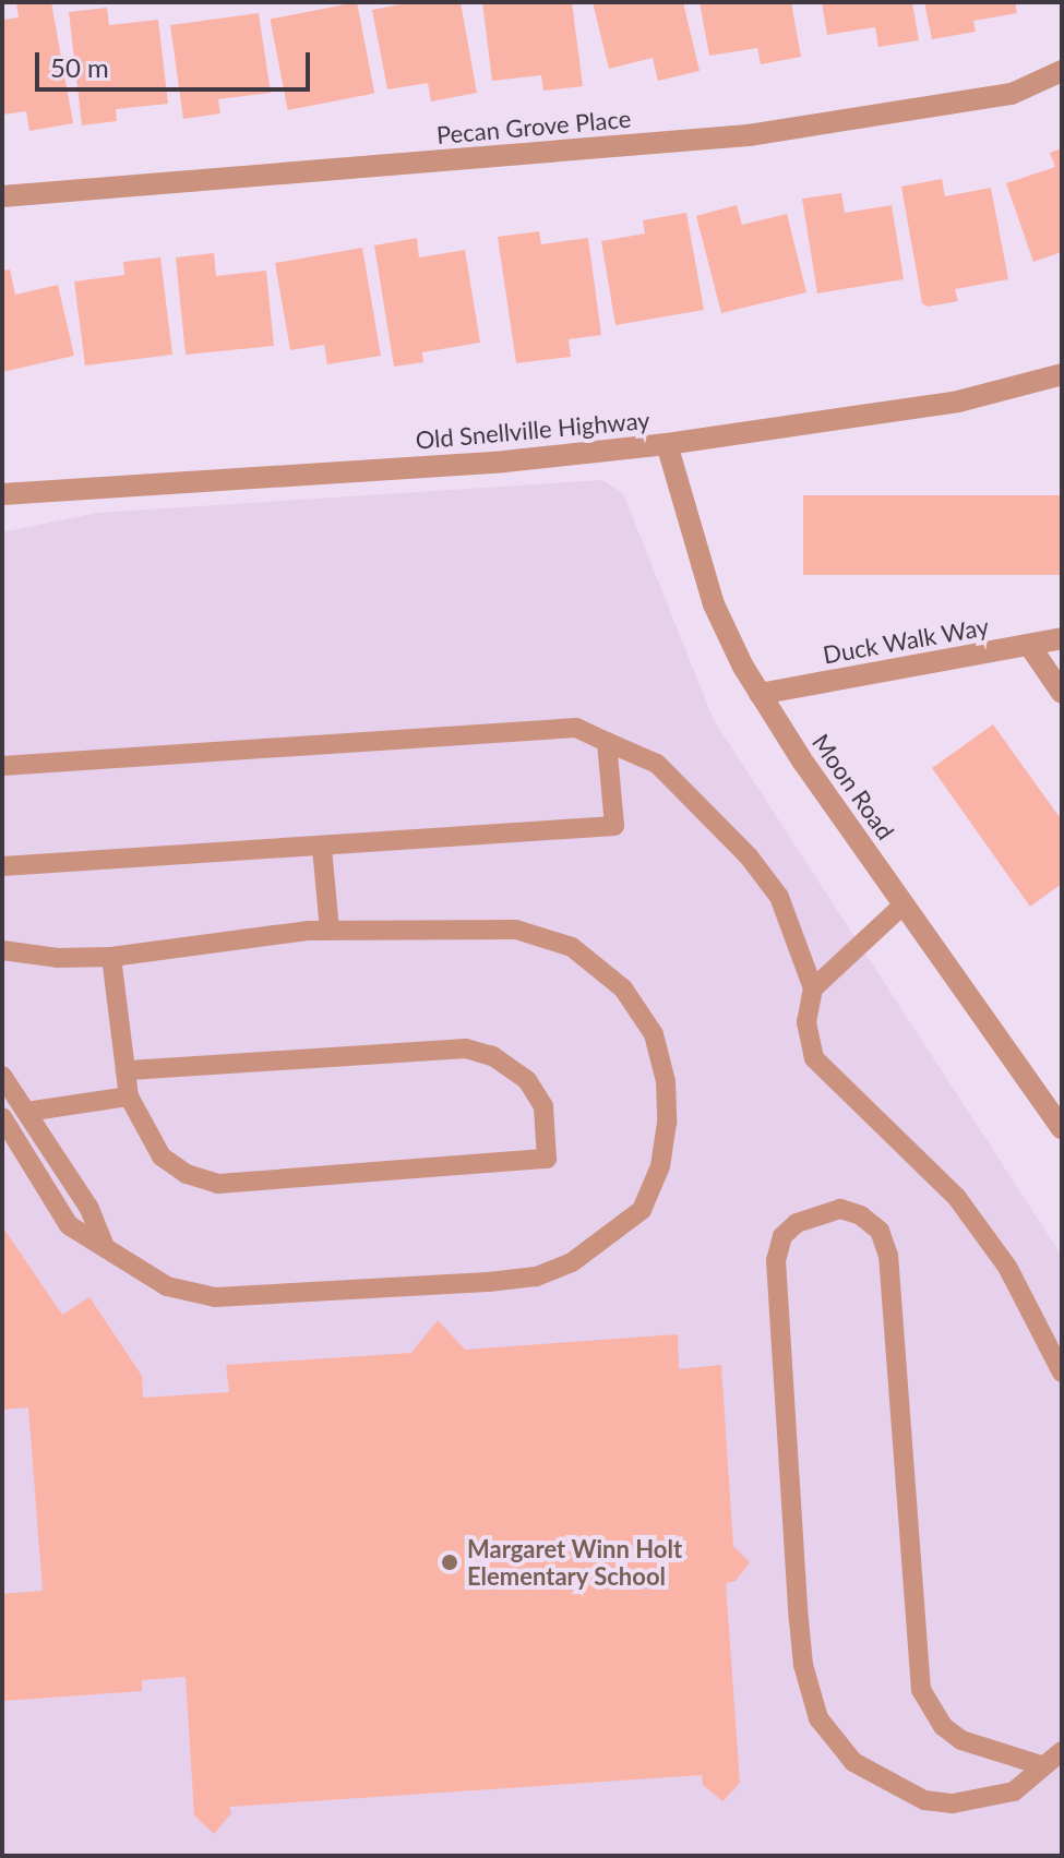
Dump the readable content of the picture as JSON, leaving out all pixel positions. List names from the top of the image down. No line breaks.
{"streets":{"street":["Pecan Grove Place","Old Snellville Highway","Duck Walk Way","Moon Road"]},"crossings":[["Old Snellville Highway","Moon Road"],["Duck Walk Way","Moon Road"]],"places":["Margaret Winn Holt Elementary School"],"scale_bar":"50 m"}
